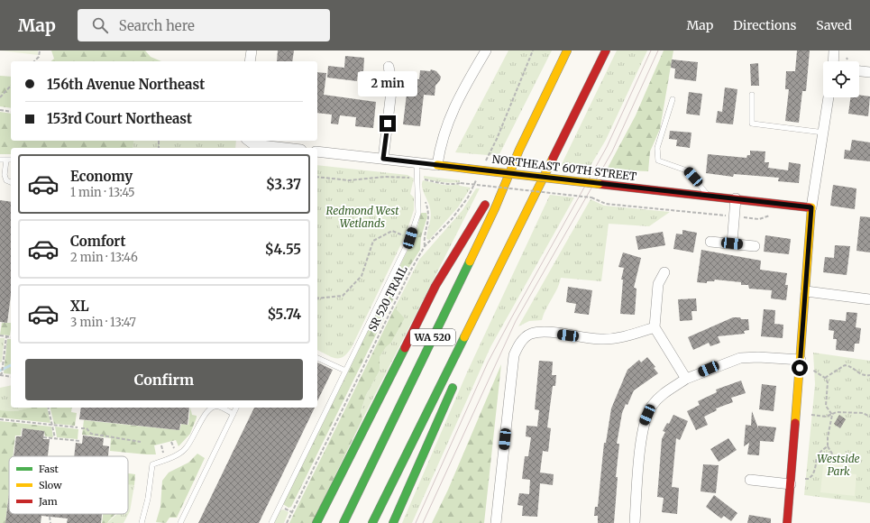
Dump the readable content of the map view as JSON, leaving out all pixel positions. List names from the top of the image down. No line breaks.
{"streets":{"main road":["NORTHEAST 60TH STREET","WA 520"],"path":["SR 520 TRAIL"]},"parks":["Redmond West Wetlands","Westside Park"],"legend":["Fast","Slow","Jam"],"page":{"header":"Map","search":"Search here","nav":["Map","Directions","Saved"],"banner":["156th Avenue Northeast","153rd Court Northeast"],"bubble":"2 min","list":[{"name":"Economy","note":"1 min · 13:45","value":"$3.37"},{"name":"Comfort","note":"2 min · 13:46","value":"$4.55"},{"name":"XL","note":"3 min · 13:47","value":"$5.74"}],"buttons":"Confirm"}}
